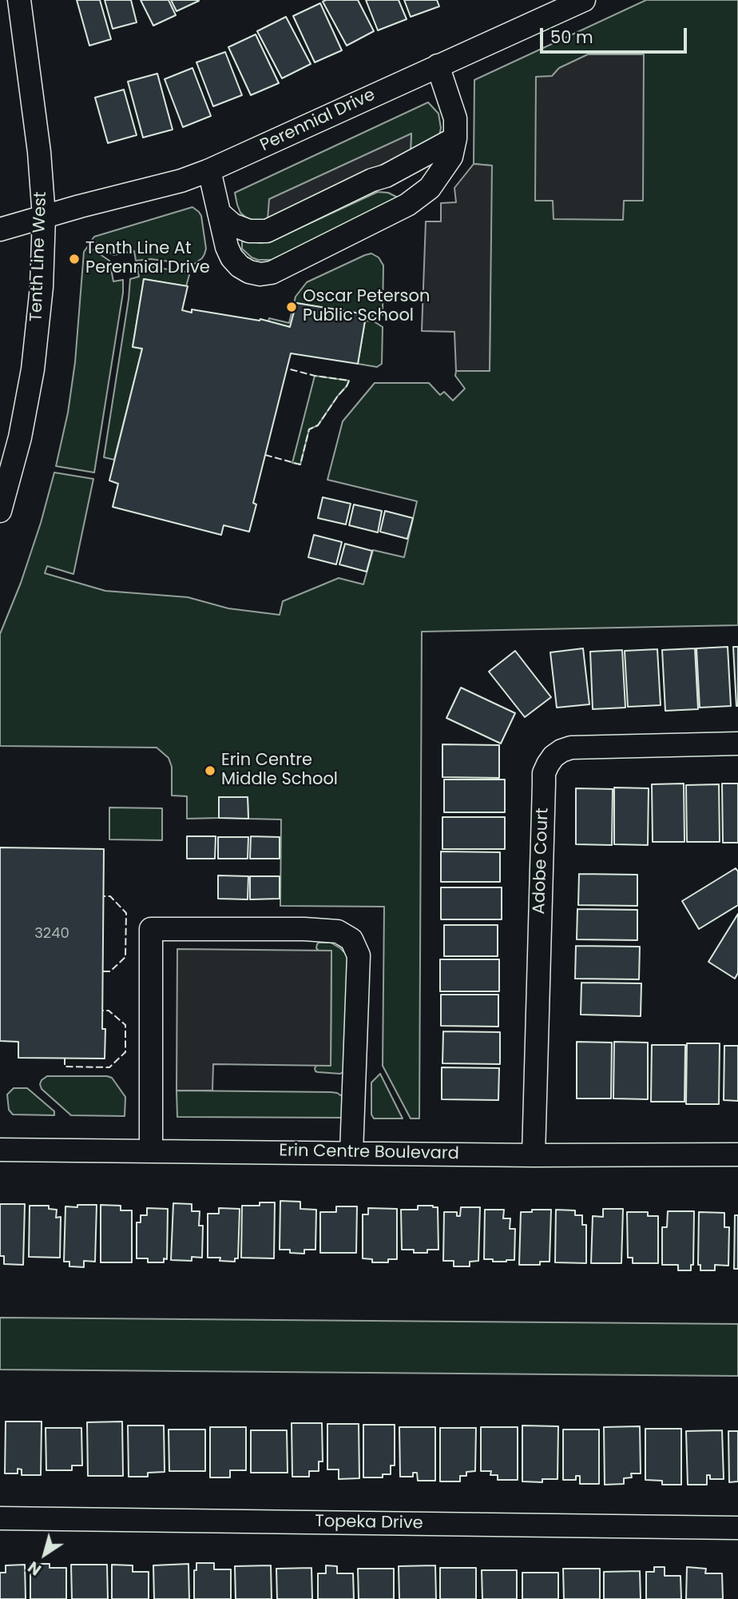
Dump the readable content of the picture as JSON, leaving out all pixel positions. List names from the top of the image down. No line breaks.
{"streets":{"street":["Perennial Drive","Tenth Line West","Adobe Court","Erin Centre Boulevard","Topeka Drive"]},"crossings":[["Perennial Drive","Tenth Line West"],["Adobe Court","Erin Centre Boulevard"]],"places":["Tenth Line At Perennial Drive","Oscar Peterson Public School","Erin Centre Middle School"],"house_numbers":["3240"],"scale_bar":"50 m","north":"bottom left"}
